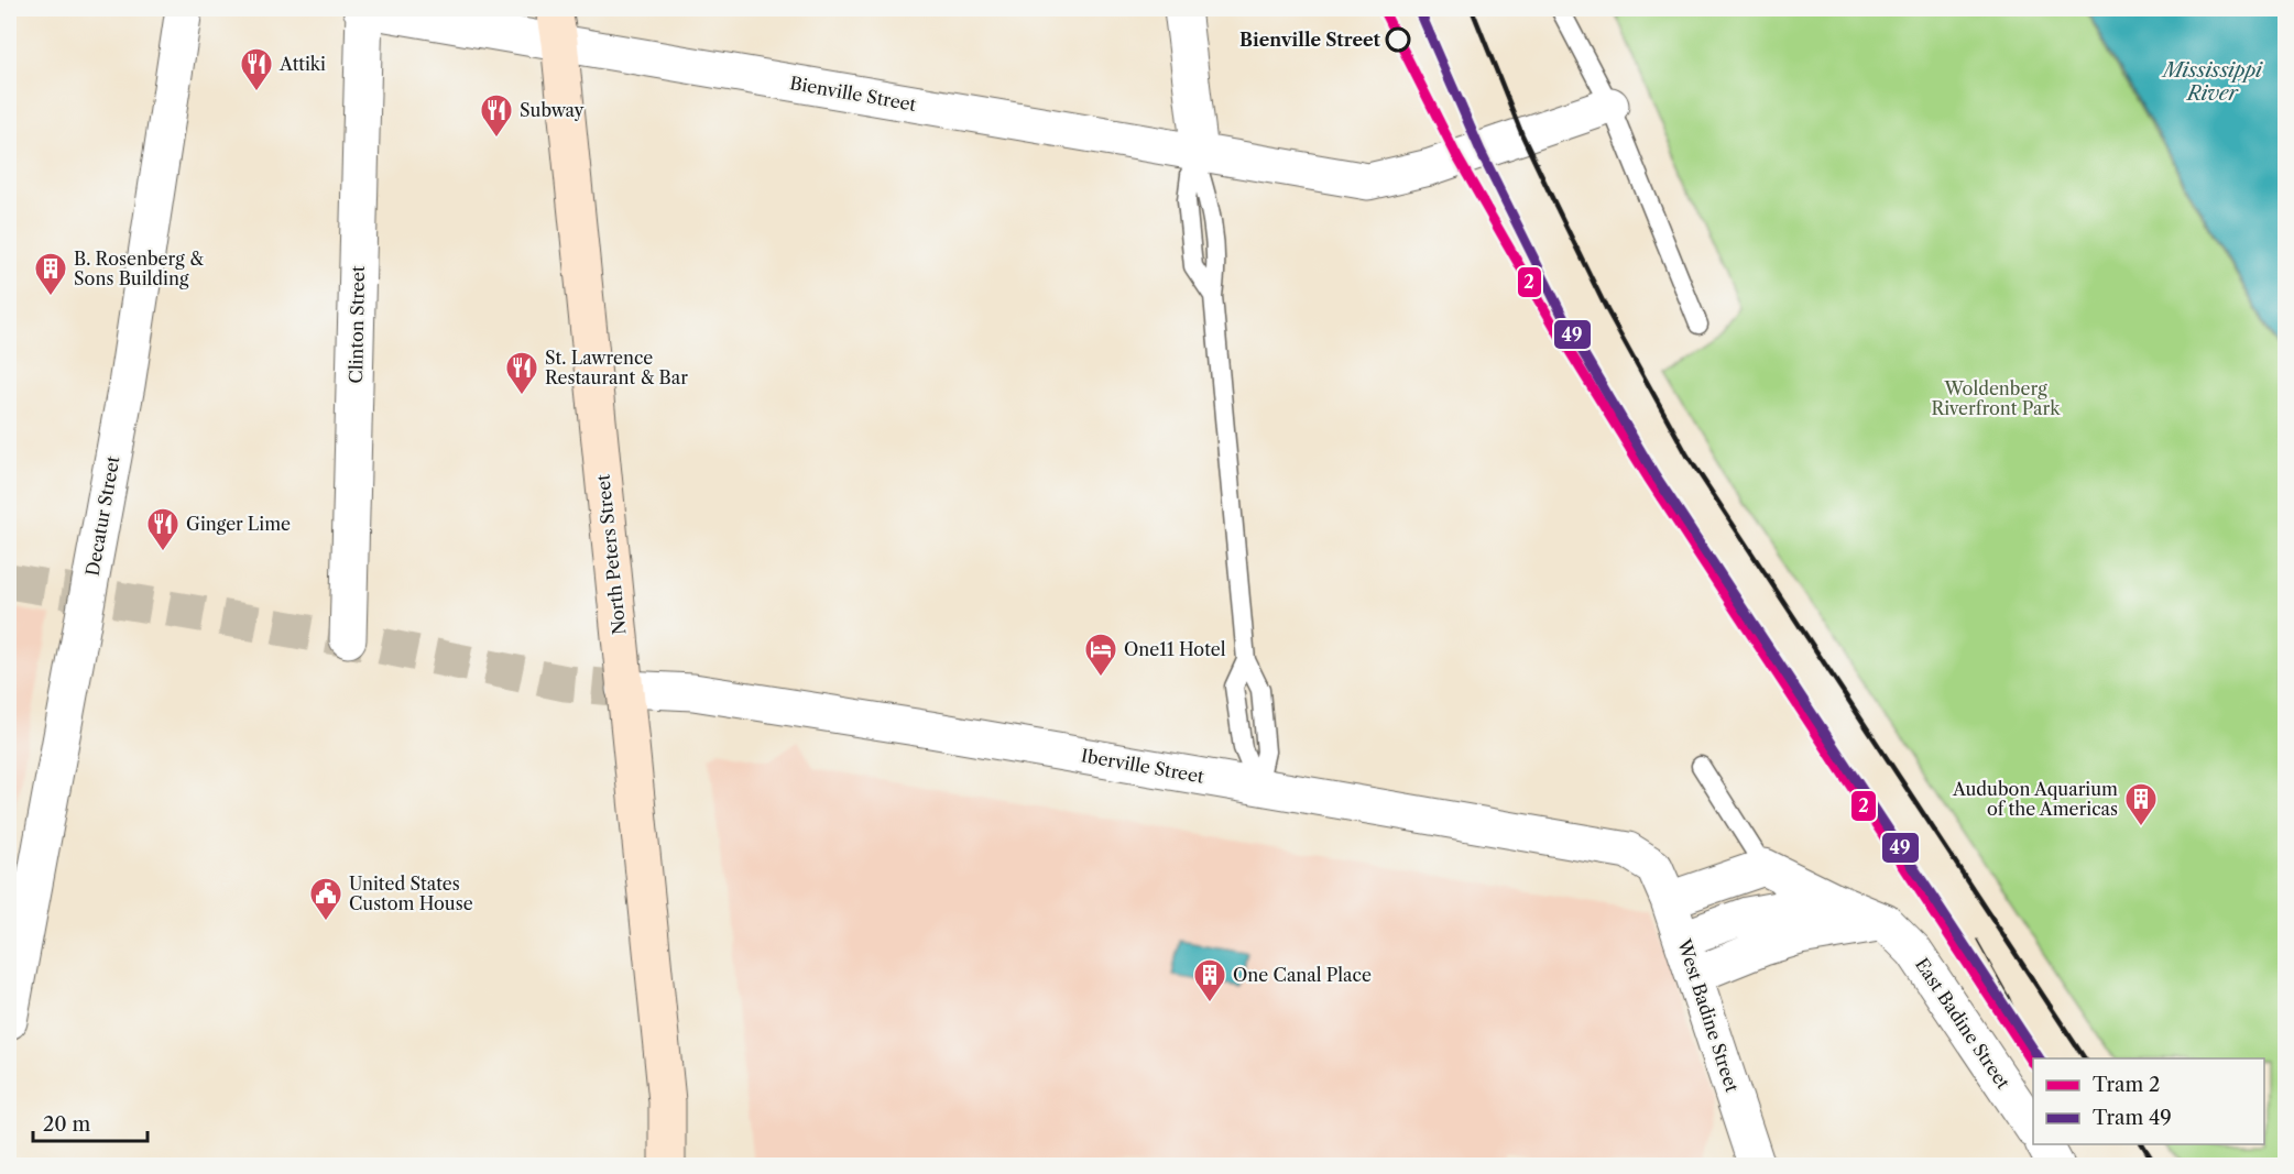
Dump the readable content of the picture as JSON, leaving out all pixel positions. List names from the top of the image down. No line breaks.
{"streets":{"street":["Bienville Street","Clinton Street","Decatur Street","North Peters Street","Iberville Street","West Badine Street","East Badine Street"]},"crossings":[["Bienville Street","Clinton Street"],["Bienville Street","North Peters Street"],["North Peters Street","Iberville Street"],["Iberville Street","West Badine Street"]],"water":["Mississippi River"],"parks":["Woldenberg Riverfront Park"],"places":{"other":["Bienville Street"],"restaurant":["Attiki","Subway","St. Lawrence Restaurant & Bar","Ginger Lime"],"building":["B. Rosenberg & Sons Building","Audubon Aquarium of the Americas","One Canal Place"],"hotel":["One11 Hotel"],"public building":["United States Custom House"]},"lines":["tram line 2","tram line 49"],"legend":["Tram 2","Tram 49"],"scale_bar":"20 m"}
